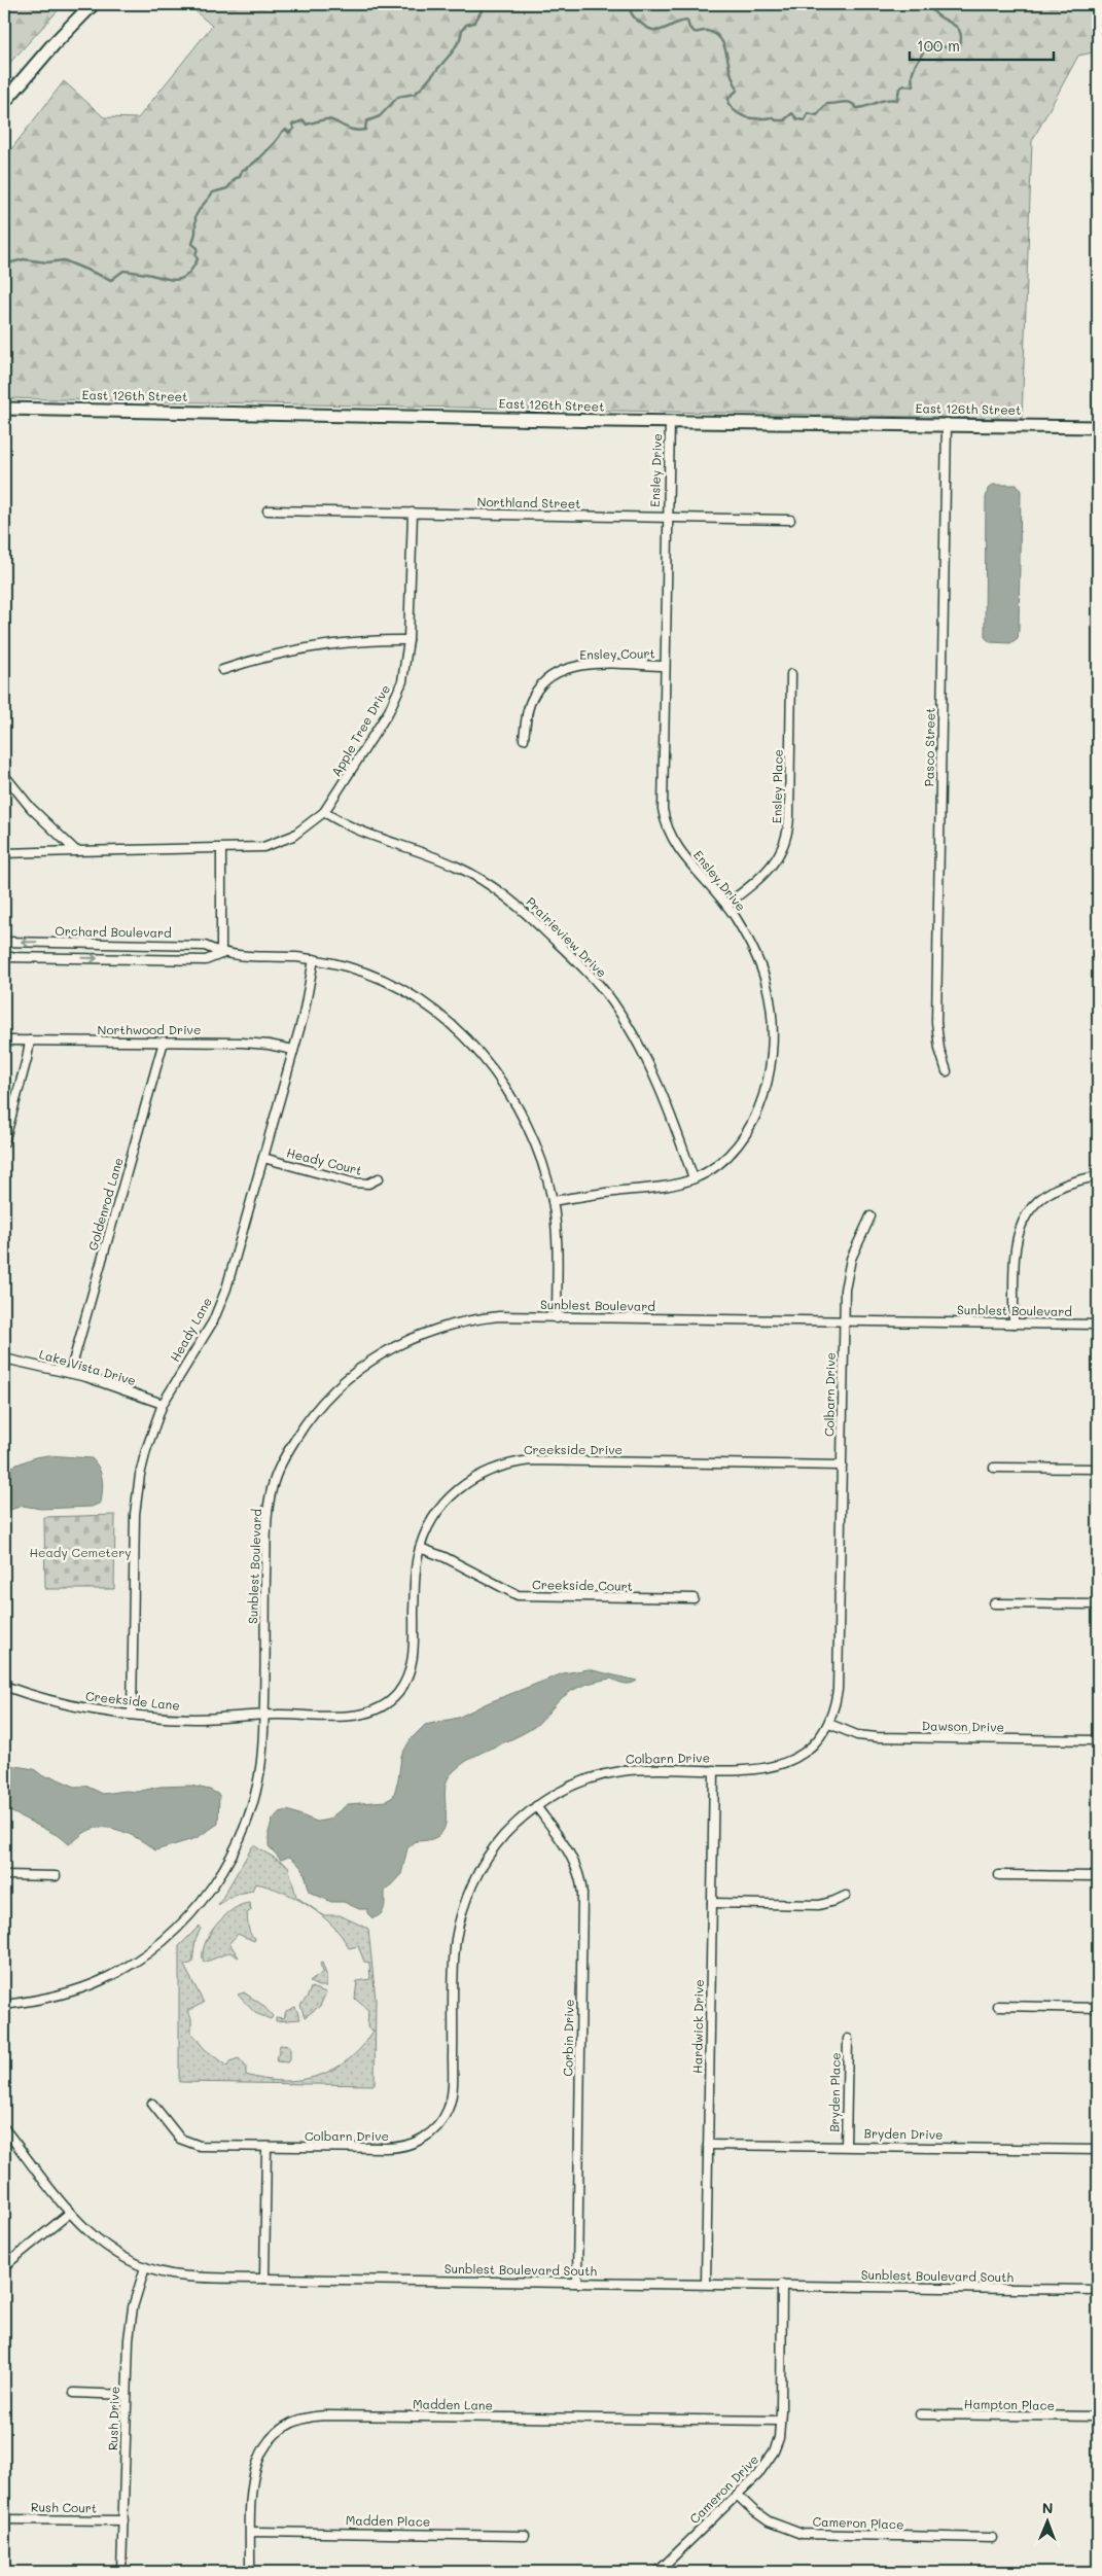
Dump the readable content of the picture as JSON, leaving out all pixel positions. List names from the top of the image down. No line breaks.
{"streets":{"main road":["East 126th Street"],"street":["Ensley Drive","Northland Street","Ensley Court","Apple Tree Drive","Pasco Street","Ensley Place","Orchard Boulevard","Prairieview Drive","Northwood Drive","Heady Court","Goldenrod Lane","Sunblest Boulevard","Heady Lane","Lake Vista Drive","Colbarn Drive","Creekside Drive","Creekside Court","Creekside Lane","Dawson Drive","Hardwick Drive","Corbin Drive","Bryden Place","Bryden Drive","Sunblest Boulevard South","Madden Lane","Hampton Place","Rush Drive","Cameron Drive","Rush Court","Madden Place","Cameron Place"]},"crossings":[["East 126th Street","Ensley Drive"],["East 126th Street","Pasco Street"],["Ensley Drive","Northland Street"],["Ensley Drive","Ensley Court"],["Ensley Drive","Ensley Place"],["Ensley Drive","Orchard Boulevard"],["Ensley Drive","Prairieview Drive"],["Northland Street","Apple Tree Drive"],["Apple Tree Drive","Prairieview Drive"],["Orchard Boulevard","Sunblest Boulevard"],["Orchard Boulevard","Heady Lane"],["Northwood Drive","Goldenrod Lane"],["Northwood Drive","Heady Lane"],["Heady Court","Heady Lane"],["Goldenrod Lane","Lake Vista Drive"],["Sunblest Boulevard","Colbarn Drive"],["Sunblest Boulevard","Creekside Drive"],["Sunblest Boulevard","Creekside Lane"],["Heady Lane","Lake Vista Drive"],["Heady Lane","Creekside Lane"],["Colbarn Drive","Creekside Drive"],["Colbarn Drive","Dawson Drive"],["Colbarn Drive","Hardwick Drive"],["Colbarn Drive","Corbin Drive"],["Creekside Drive","Creekside Court"],["Creekside Drive","Creekside Lane"],["Hardwick Drive","Bryden Drive"],["Hardwick Drive","Sunblest Boulevard South"],["Corbin Drive","Sunblest Boulevard South"],["Bryden Place","Bryden Drive"],["Sunblest Boulevard South","Rush Drive"],["Sunblest Boulevard South","Cameron Drive"],["Madden Lane","Cameron Drive"],["Madden Lane","Madden Place"],["Rush Drive","Rush Court"],["Cameron Drive","Cameron Place"]],"parks":["Heady Cemetery"],"scale_bar":"100 m","north":"top"}
